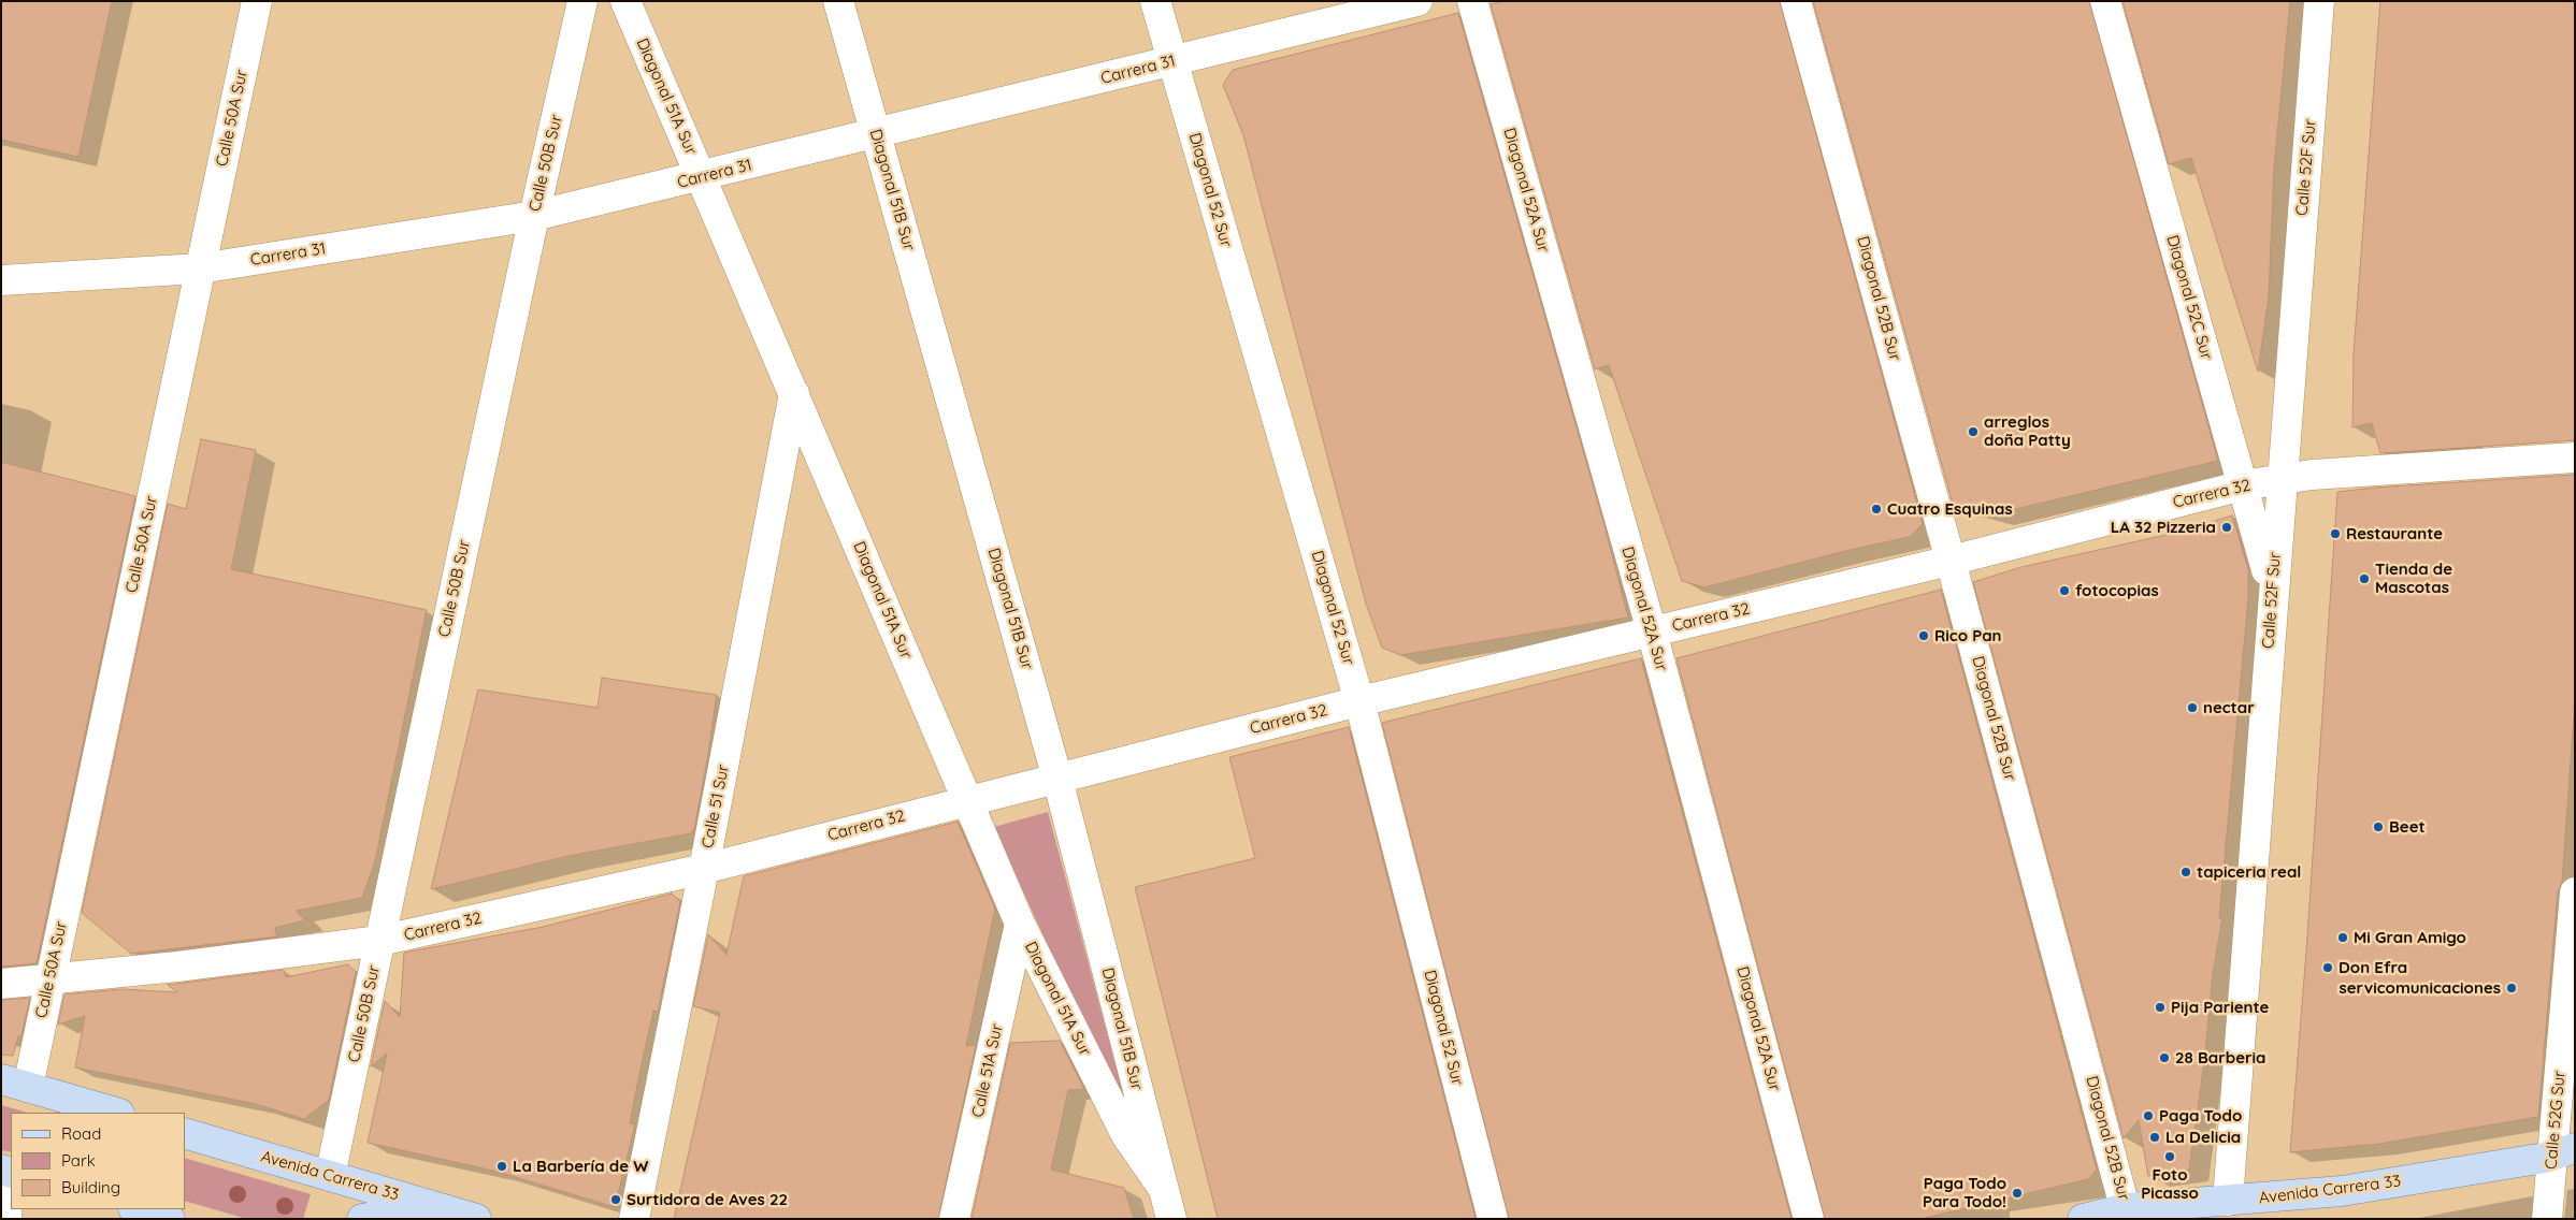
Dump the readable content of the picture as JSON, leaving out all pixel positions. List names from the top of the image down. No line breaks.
{"streets":{"main road":["Avenida Carrera 33"],"street":["Carrera 31","Diagonal 51A Sur","Calle 50A Sur","Calle 50B Sur","Calle 52F Sur","Diagonal 51B Sur","Diagonal 52 Sur","Diagonal 52A Sur","Diagonal 52C Sur","Diagonal 52B Sur","Carrera 32","Calle 51 Sur","Calle 51A Sur","Calle 52G Sur"]},"crossings":[["Carrera 31","Diagonal 51A Sur"],["Carrera 31","Calle 50A Sur"],["Carrera 31","Calle 50B Sur"],["Carrera 31","Diagonal 51B Sur"],["Carrera 31","Diagonal 52 Sur"],["Diagonal 51A Sur","Diagonal 51B Sur"],["Diagonal 51A Sur","Carrera 32"],["Diagonal 51A Sur","Calle 51 Sur"],["Diagonal 51A Sur","Calle 51A Sur"],["Calle 50A Sur","Carrera 32"],["Calle 50B Sur","Carrera 32"],["Calle 50B Sur","Avenida Carrera 33"],["Calle 52F Sur","Diagonal 52C Sur"],["Calle 52F Sur","Carrera 32"],["Calle 52F Sur","Avenida Carrera 33"],["Diagonal 51B Sur","Carrera 32"],["Diagonal 52 Sur","Carrera 32"],["Diagonal 52A Sur","Carrera 32"],["Diagonal 52C Sur","Carrera 32"],["Diagonal 52B Sur","Carrera 32"],["Diagonal 52B Sur","Avenida Carrera 33"],["Carrera 32","Calle 51 Sur"],["Calle 52G Sur","Avenida Carrera 33"]],"places":["arreglos doña Patty","Cuatro Esquinas","LA 32 Pizzeria","Restaurante","Tienda de Mascotas","fotocopias","Rico Pan","nectar","Beet","tapiceria real","Mi Gran Amigo","Don Efra","servicomunicaciones","Pija Pariente","28 Barberia","Paga Todo","La Delicia","Foto Picasso","La Barbería de W","Paga Todo Para Todo!","Surtidora de Aves 22"],"legend":["Road","Park","Building"]}
